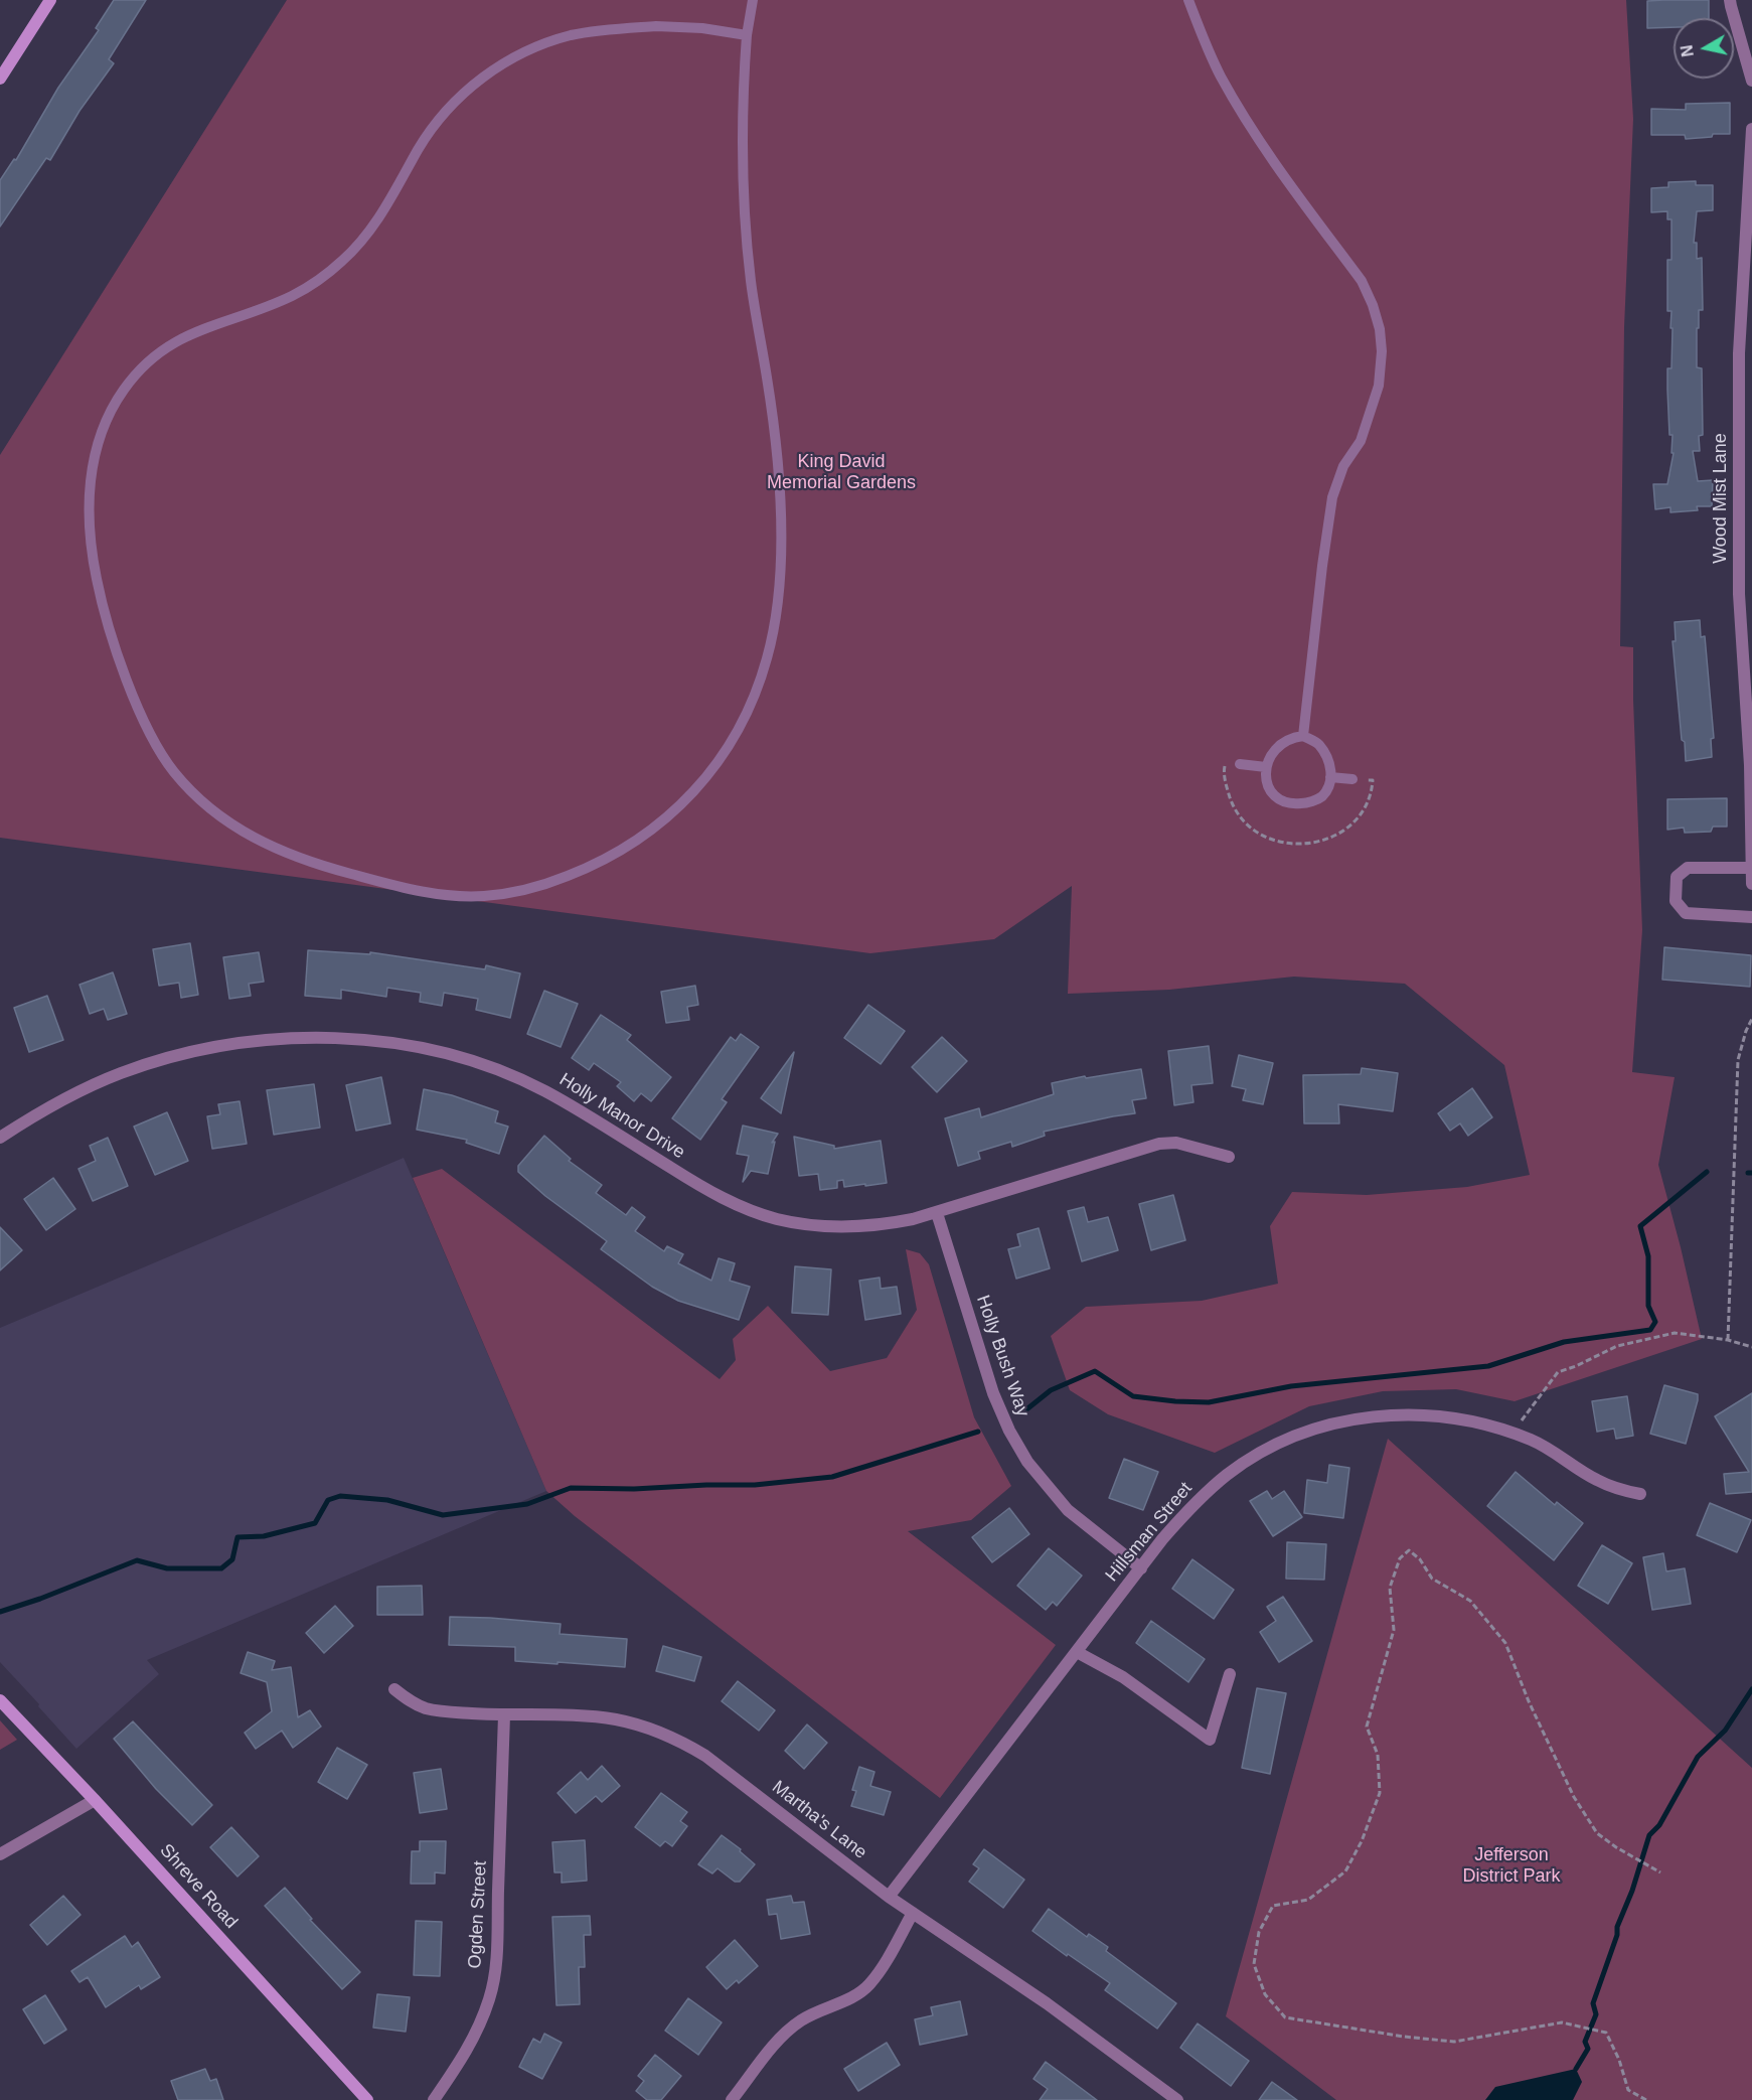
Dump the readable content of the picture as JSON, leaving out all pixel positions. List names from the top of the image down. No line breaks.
{"streets":{"main road":["Shreve Road"],"street":["Wood Mist Lane","Holly Manor Drive","Holly Bush Way","Hillsman Street","Martha's Lane","Ogden Street"]},"crossings":[["Holly Manor Drive","Holly Bush Way"],["Holly Bush Way","Hillsman Street"],["Hillsman Street","Martha's Lane"],["Martha's Lane","Ogden Street"]],"parks":["King David Memorial Gardens","Jefferson District Park"],"north":"left"}
